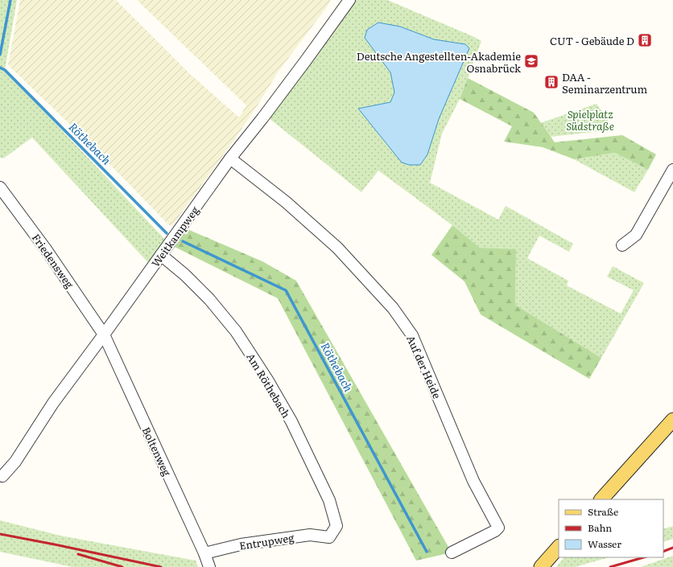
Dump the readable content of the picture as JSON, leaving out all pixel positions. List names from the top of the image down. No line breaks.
{"streets":{"street":["Weitkampweg","Friedensweg","Auf der Heide","Am Röthebach","Boltenweg","Entrupweg"]},"crossings":[["Weitkampweg","Friedensweg"],["Weitkampweg","Auf der Heide"],["Weitkampweg","Am Röthebach"],["Weitkampweg","Boltenweg"],["Friedensweg","Boltenweg"],["Am Röthebach","Entrupweg"],["Boltenweg","Entrupweg"]],"water":["Röthebach"],"parks":["Spielplatz Südstraße"],"places":{"building":["CUT - Gebäude D","DAA - Seminarzentrum"],"school or university":["Deutsche Angestellten-Akademie Osnabrück"]},"legend":["Straße","Bahn","Wasser"]}
